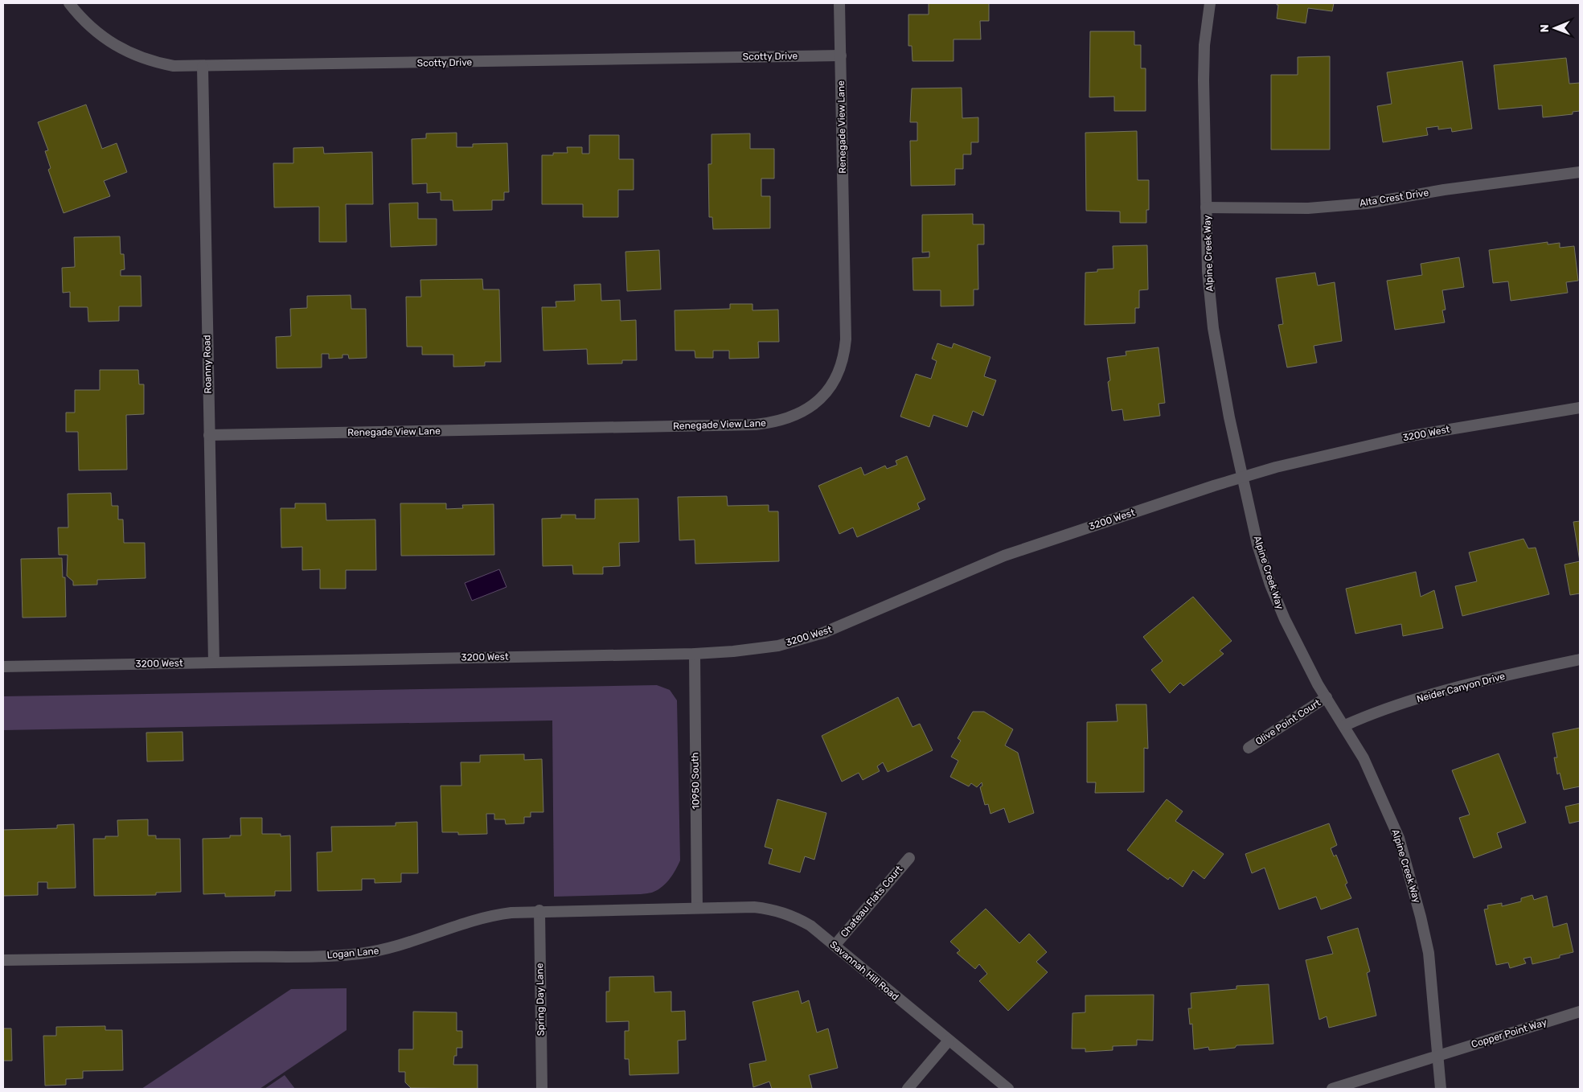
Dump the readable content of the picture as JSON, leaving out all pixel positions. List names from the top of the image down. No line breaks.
{"streets":{"street":["Scotty Drive","Renegade View Lane","Alta Crest Drive","Alpine Creek Way","Roanny Road","3200 West","Neider Canyon Drive","Olive Point Court","10950 South","Chateau Flats Court","Logan Lane","Savannah Hill Road","Spring Day Lane","Copper Point Way"]},"crossings":[["Scotty Drive","Renegade View Lane"],["Scotty Drive","Roanny Road"],["Renegade View Lane","Roanny Road"],["Alta Crest Drive","Alpine Creek Way"],["Alpine Creek Way","3200 West"],["Alpine Creek Way","Neider Canyon Drive"],["Alpine Creek Way","Olive Point Court"],["Alpine Creek Way","Copper Point Way"],["Roanny Road","3200 West"],["3200 West","10950 South"],["10950 South","Logan Lane"],["10950 South","Savannah Hill Road"],["Chateau Flats Court","Savannah Hill Road"],["Logan Lane","Savannah Hill Road"],["Logan Lane","Spring Day Lane"]],"north":"left"}
